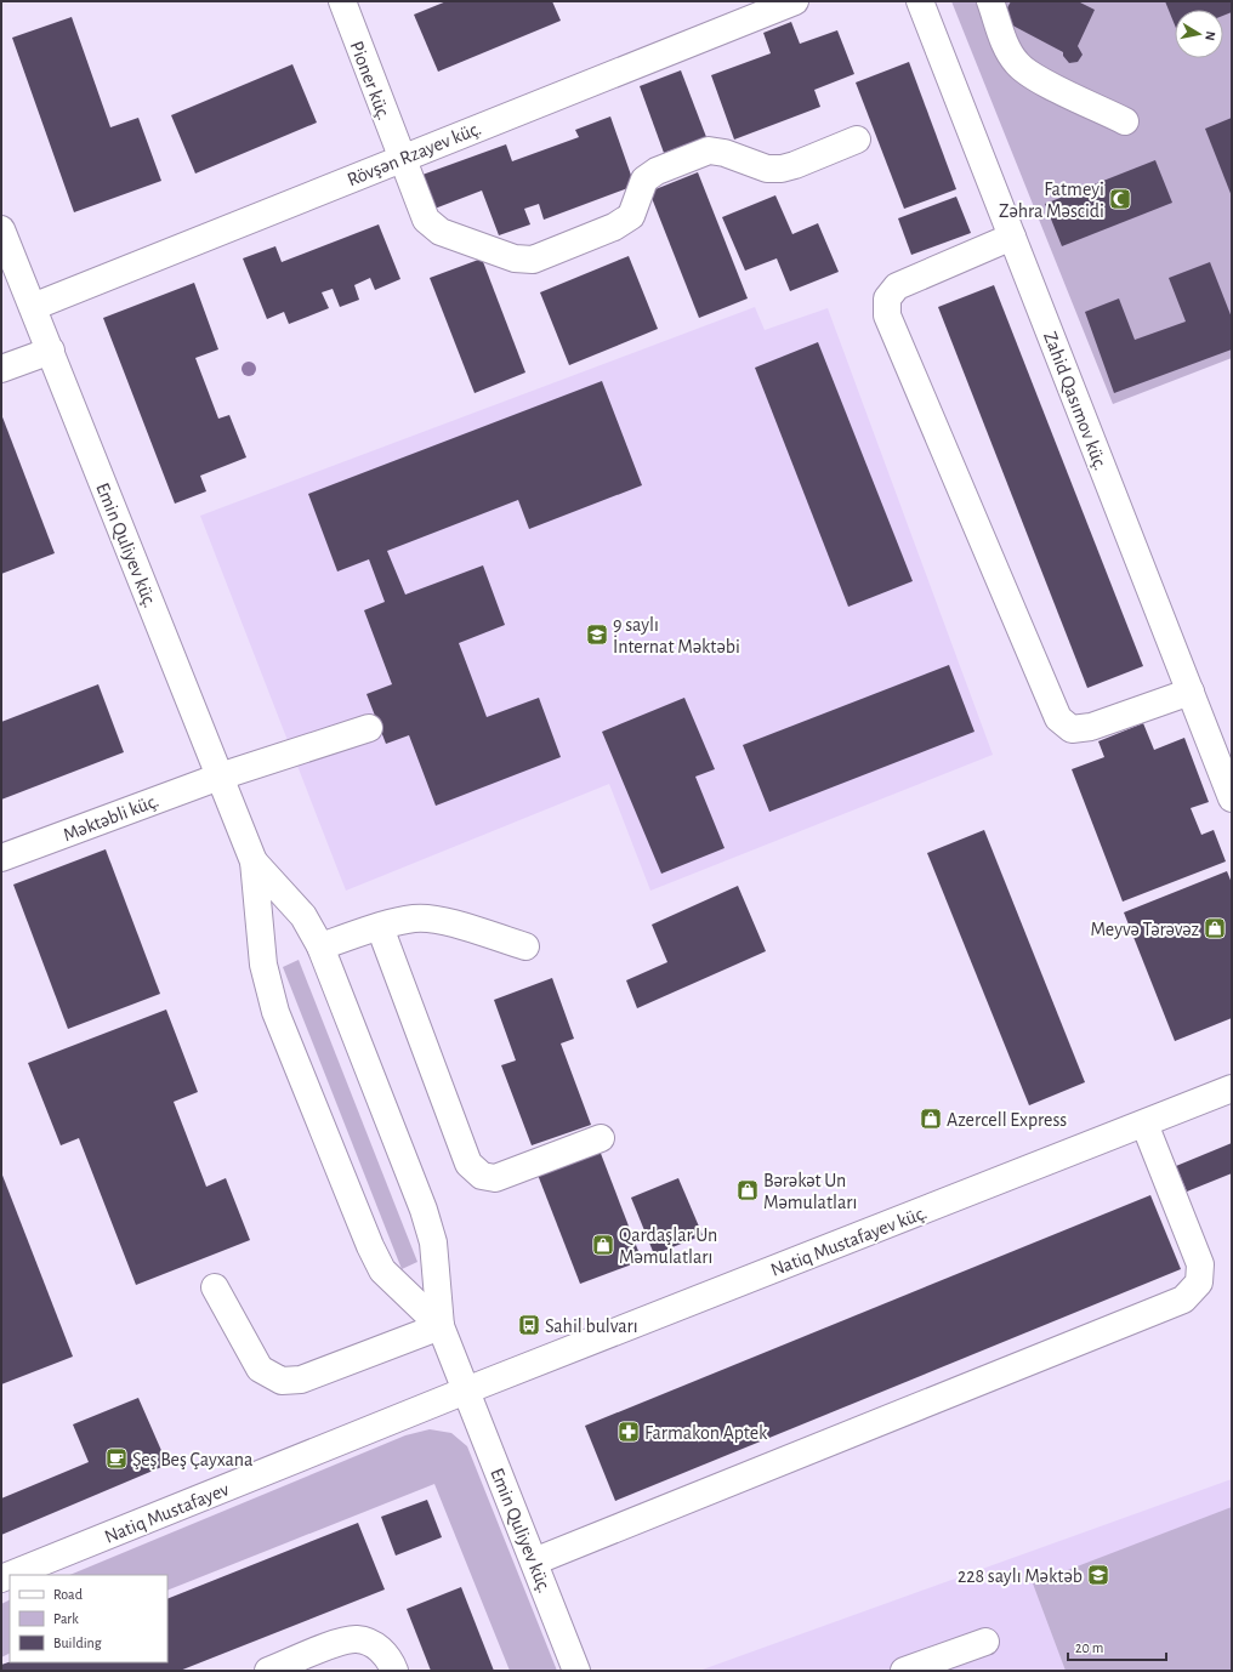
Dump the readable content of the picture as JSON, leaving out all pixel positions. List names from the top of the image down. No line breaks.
{"streets":{"street":["Pioner küç.","Rövşən Rzayev küç.","Zahid Qasımov küç.","Emin Quliyev küç.","Məktəbli küç.","Natiq Mustafayev küç.","Natiq Mustafayev"]},"crossings":[["Pioner küç.","Rövşən Rzayev küç."],["Rövşən Rzayev küç.","Emin Quliyev küç."],["Emin Quliyev küç.","Məktəbli küç."],["Emin Quliyev küç.","Natiq Mustafayev küç."],["Emin Quliyev küç.","Natiq Mustafayev"],["Natiq Mustafayev küç.","Natiq Mustafayev"]],"places":{"mosque":["Fatmeyi Zəhra Məscidi"],"school or university":["9 saylı İnternat Məktəbi","228 saylı Məktəb"],"shop":["Meyvə Tərəvəz","Azercell Express","Bərəkət Un Məmulatları","Qardaşlar Un Məmulatları"],"bus stop":["Sahil bulvarı"],"pharmacy":["Farmakon Aptek"],"cafe":["Şeş Beş Çayxana"]},"legend":["Road","Park","Building"],"scale_bar":"20 m","north":"right"}
